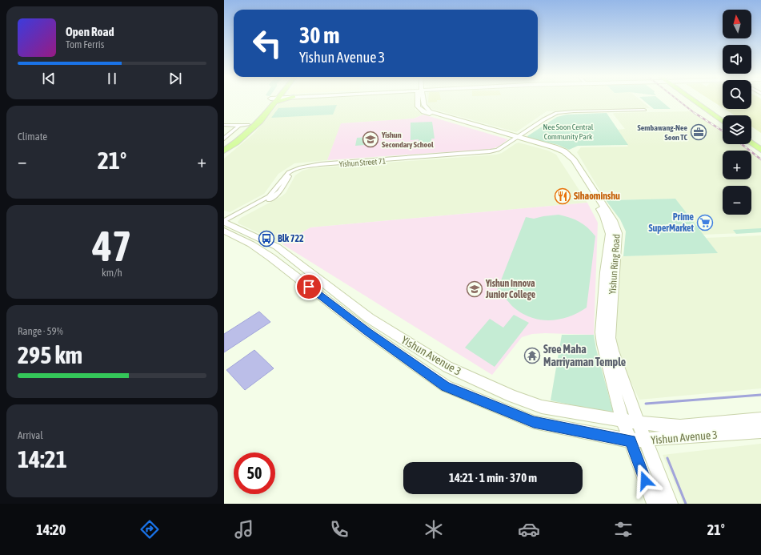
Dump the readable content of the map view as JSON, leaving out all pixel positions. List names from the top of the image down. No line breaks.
{"streets":{"main road":["Yishun Ring Road","Yishun Avenue 3"],"street":["Yishun Street 71"]},"crossings":[["Yishun Street 71","Yishun Ring Road"],["Yishun Street 71","Yishun Avenue 3"],["Yishun Ring Road","Yishun Avenue 3"]],"parks":["Nee Soon Central Community Park"],"places":{"office":["Sembawang-Nee Soon TC"],"school or university":["Yishun Secondary School","Yishun Innova Junior College"],"restaurant":["Sihaominshu"],"supermarket":["Prime SuperMarket"],"bus stop":["Blk 722"],"temple":["Sree Maha Marriyaman Temple"]},"north":"top","page":{"map_buttons":["+","−"],"turn":["30 m","Yishun Avenue 3"],"song":["Open Road","Tom Ferris"],"tile":["Climate",["47","km/h"],["Range · 59%","295 km"],["Arrival","14:21"]],"heat":["−","21°","+"],"limit":"50","trip":"14:21 · 1 min · 370 m","tabs":["14:20","21°"]}}
